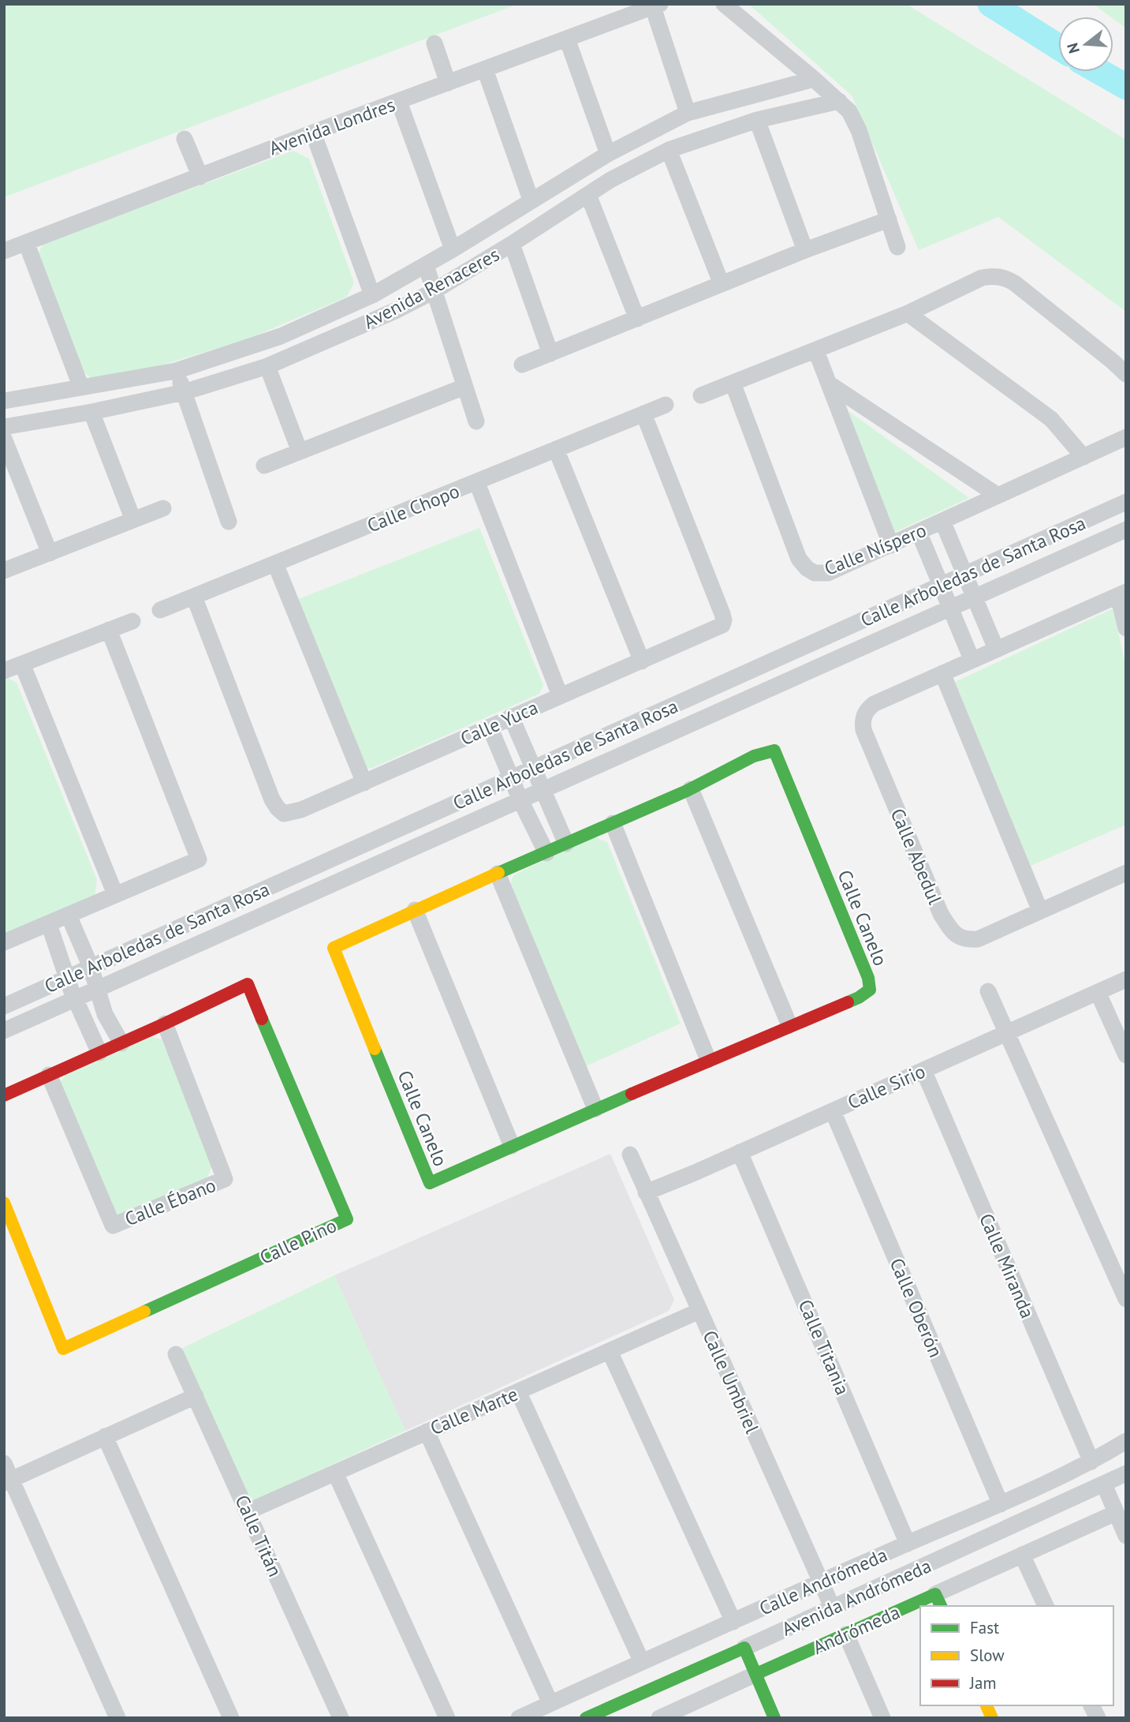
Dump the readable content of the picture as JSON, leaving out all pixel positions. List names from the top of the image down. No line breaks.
{"streets":{"street":["Avenida Londres","Avenida Renaceres","Calle Chopo","Calle Níspero","Calle Arboledas de Santa Rosa","Calle Yuca","Calle Abedul","Calle Canelo","Calle Sirio","Calle Ébano","Calle Pino","Calle Miranda","Calle Oberón","Calle Titania","Calle Umbriel","Calle Marte","Calle Titán","Calle Andrómeda","Avenida Andrómeda","Andrómeda"]},"crossings":[["Calle Chopo","Calle Yuca"],["Calle Sirio","Calle Miranda"],["Calle Sirio","Calle Oberón"],["Calle Sirio","Calle Titania"],["Calle Sirio","Calle Umbriel"],["Calle Ébano","Calle Pino"],["Calle Miranda","Calle Andrómeda"],["Calle Oberón","Calle Andrómeda"],["Calle Titania","Calle Andrómeda"],["Calle Umbriel","Calle Marte"],["Calle Umbriel","Calle Andrómeda"],["Calle Umbriel","Avenida Andrómeda"],["Calle Marte","Calle Titán"]],"legend":["Fast","Slow","Jam"],"north":"left"}
